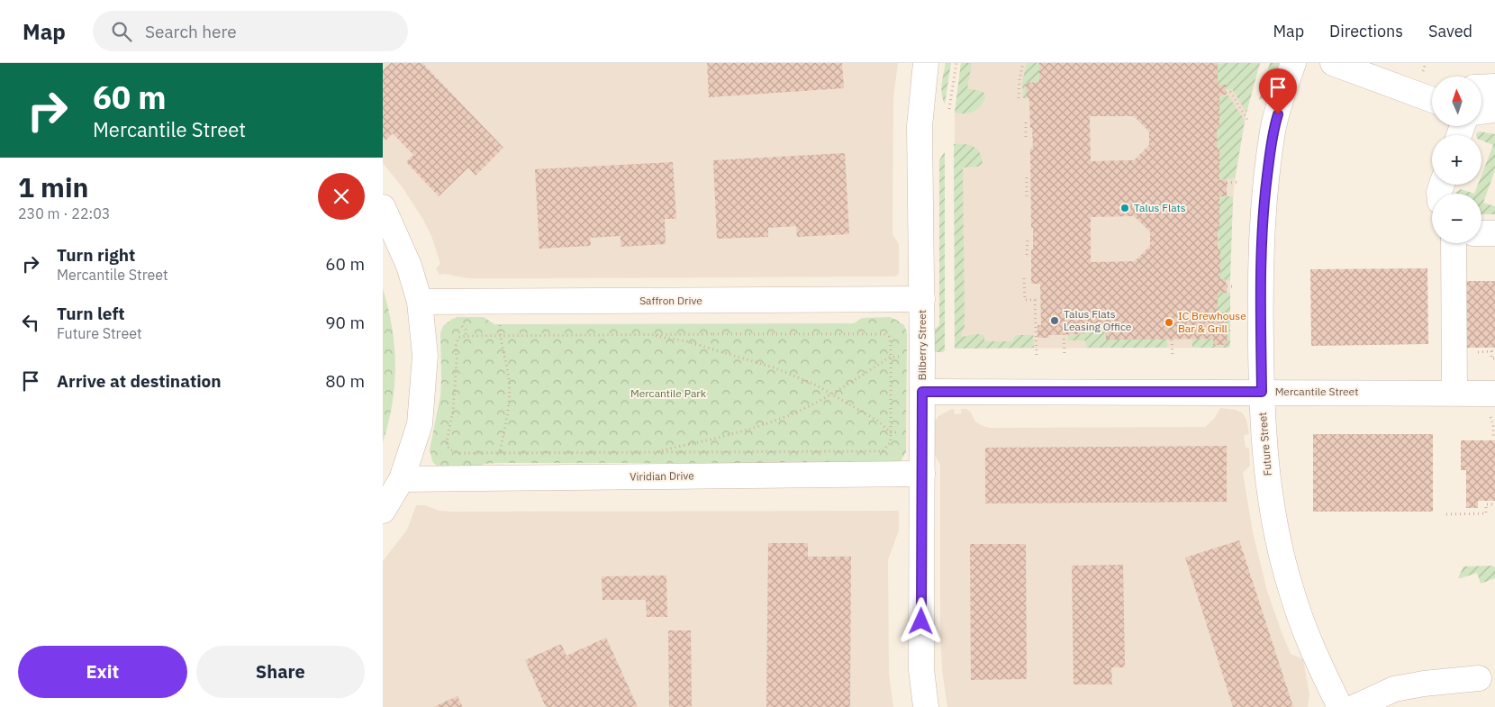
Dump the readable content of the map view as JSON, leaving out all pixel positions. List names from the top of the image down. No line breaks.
{"streets":{"street":["Saffron Drive","Bilberry Street","Mercantile Street","Future Street","Viridian Drive"]},"crossings":[["Saffron Drive","Bilberry Street"],["Bilberry Street","Mercantile Street"],["Bilberry Street","Viridian Drive"],["Mercantile Street","Future Street"]],"parks":["Mercantile Park"],"places":["Talus Flats","Talus Flats Leasing Office","IC Brewhouse Bar & Grill"],"north":"top","page":{"header":"Map","search":"Search here","nav":["Map","Directions","Saved"],"turn":["60 m","Mercantile Street"],"map_buttons":["+","−"],"heading":["1 min","230 m · 22:03"],"list":[{"name":"Turn right","note":"Mercantile Street","value":"60 m"},{"name":"Turn left","note":"Future Street","value":"90 m"},{"name":"Arrive at destination","value":"80 m"}],"buttons":["Exit","Share"]}}
